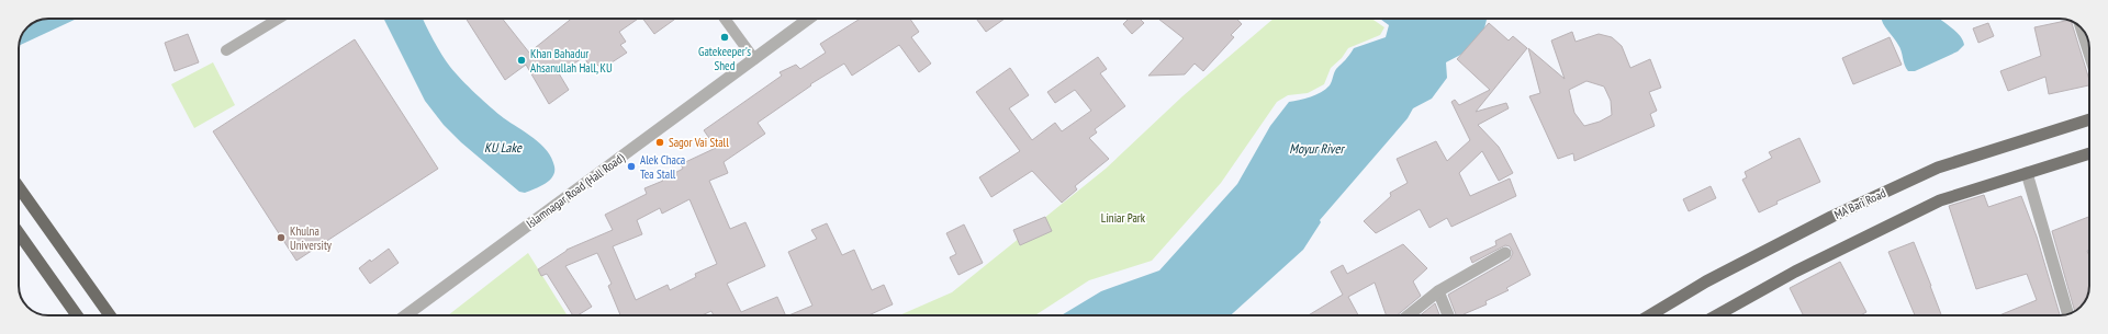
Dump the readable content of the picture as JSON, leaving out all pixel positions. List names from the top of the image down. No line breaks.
{"streets":{"main road":["MA Bari Road"],"street":["Islamnagar Road (Hall Road)"]},"water":["KU Lake","Moyur River"],"parks":["Liniar Park"],"places":["Gatekeeper's Shed","Khan Bahadur Ahsanullah Hall, KU","Sagor Vai Stall","Alek Chaca Tea Stall","Khulna University"]}
